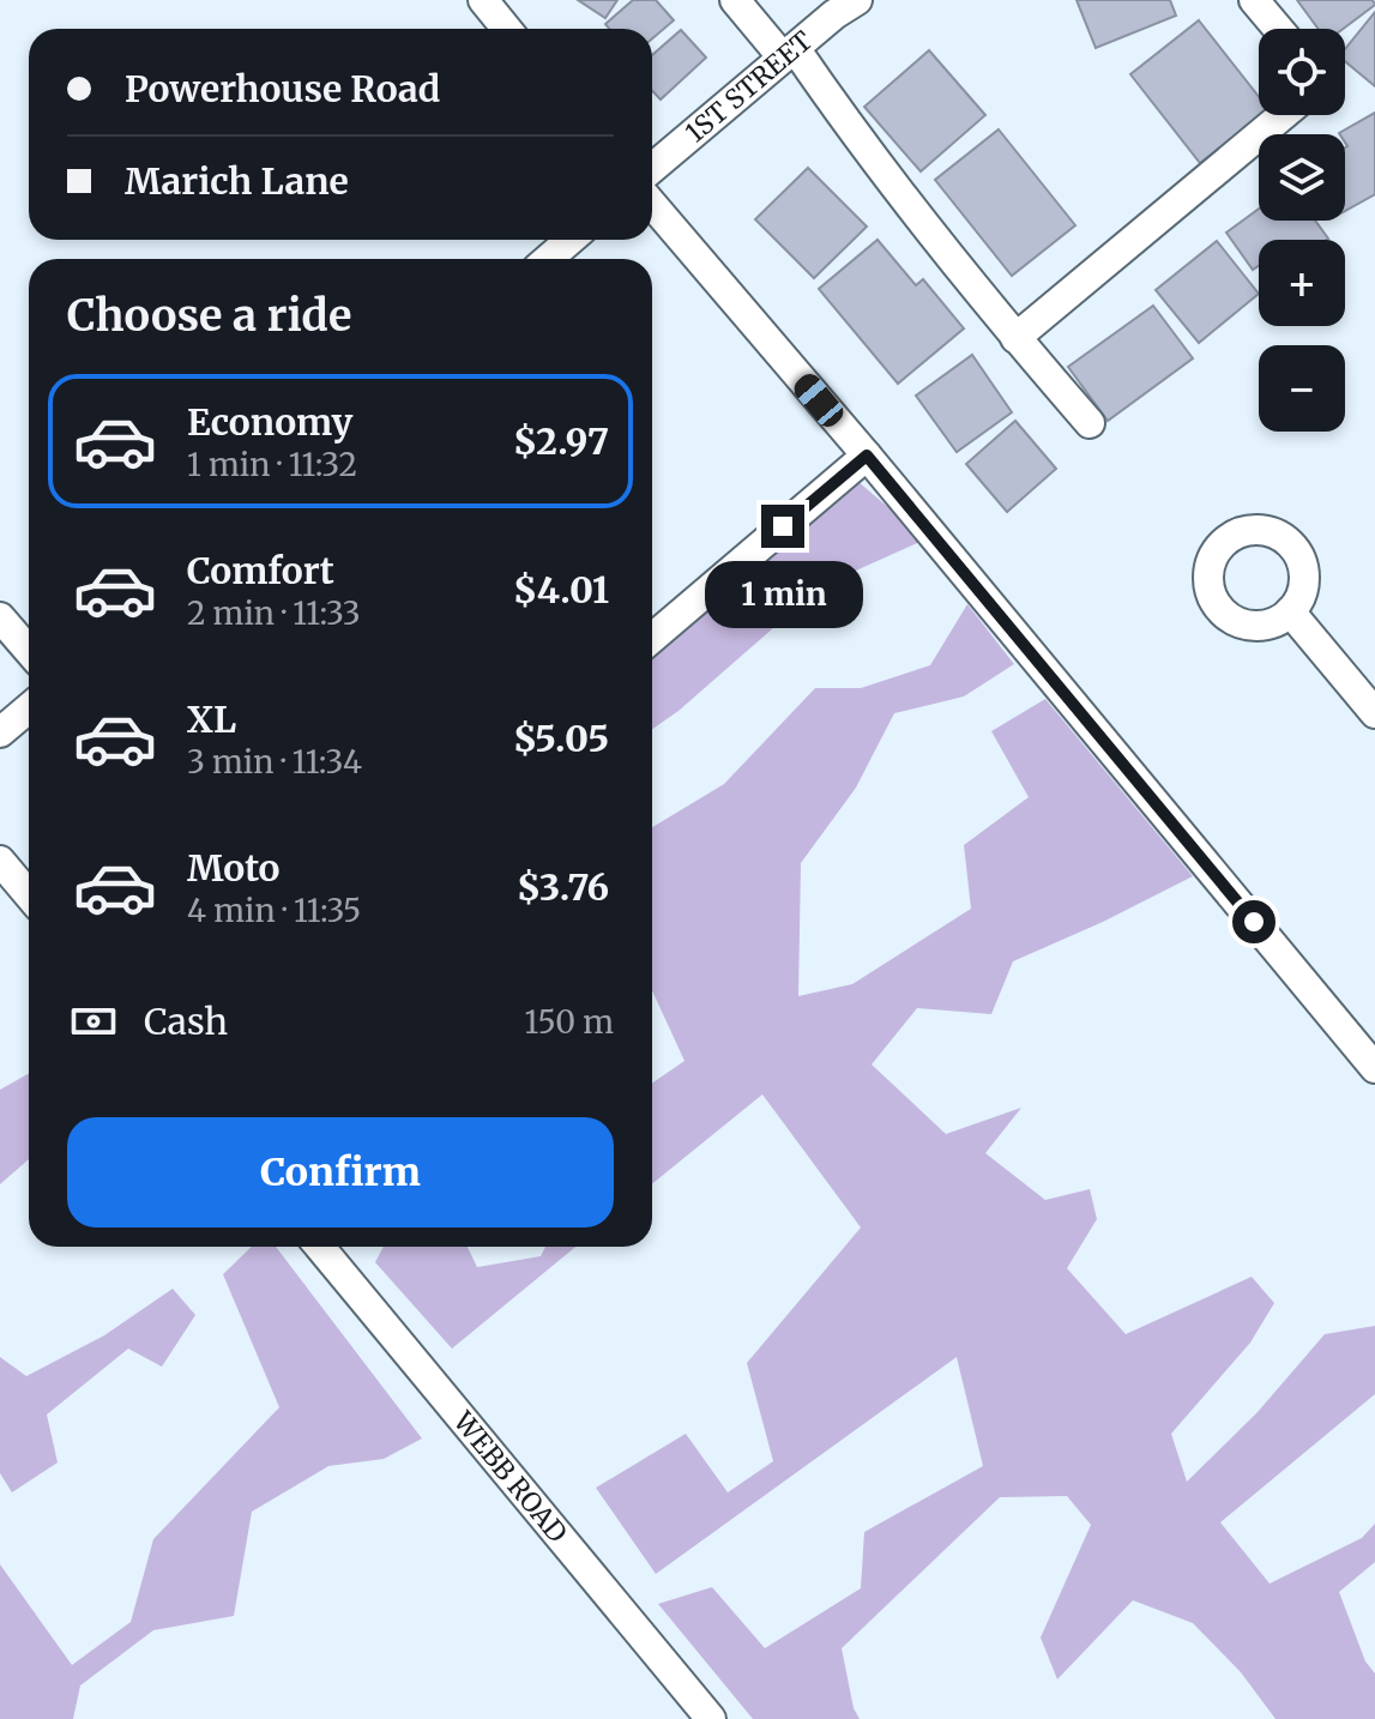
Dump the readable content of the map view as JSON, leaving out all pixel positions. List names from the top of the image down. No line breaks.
{"streets":{"street":["1ST STREET","WEBB ROAD"]},"page":{"map_buttons":["+","−"],"banner":["Powerhouse Road","Marich Lane"],"heading":"Choose a ride","list":[{"name":"Economy","note":"1 min · 11:32","value":"$2.97"},{"name":"Comfort","note":"2 min · 11:33","value":"$4.01"},{"name":"XL","note":"3 min · 11:34","value":"$5.05"},{"name":"Moto","note":"4 min · 11:35","value":"$3.76"}],"bubble":"1 min","pay":["Cash","150 m"],"buttons":"Confirm"}}
